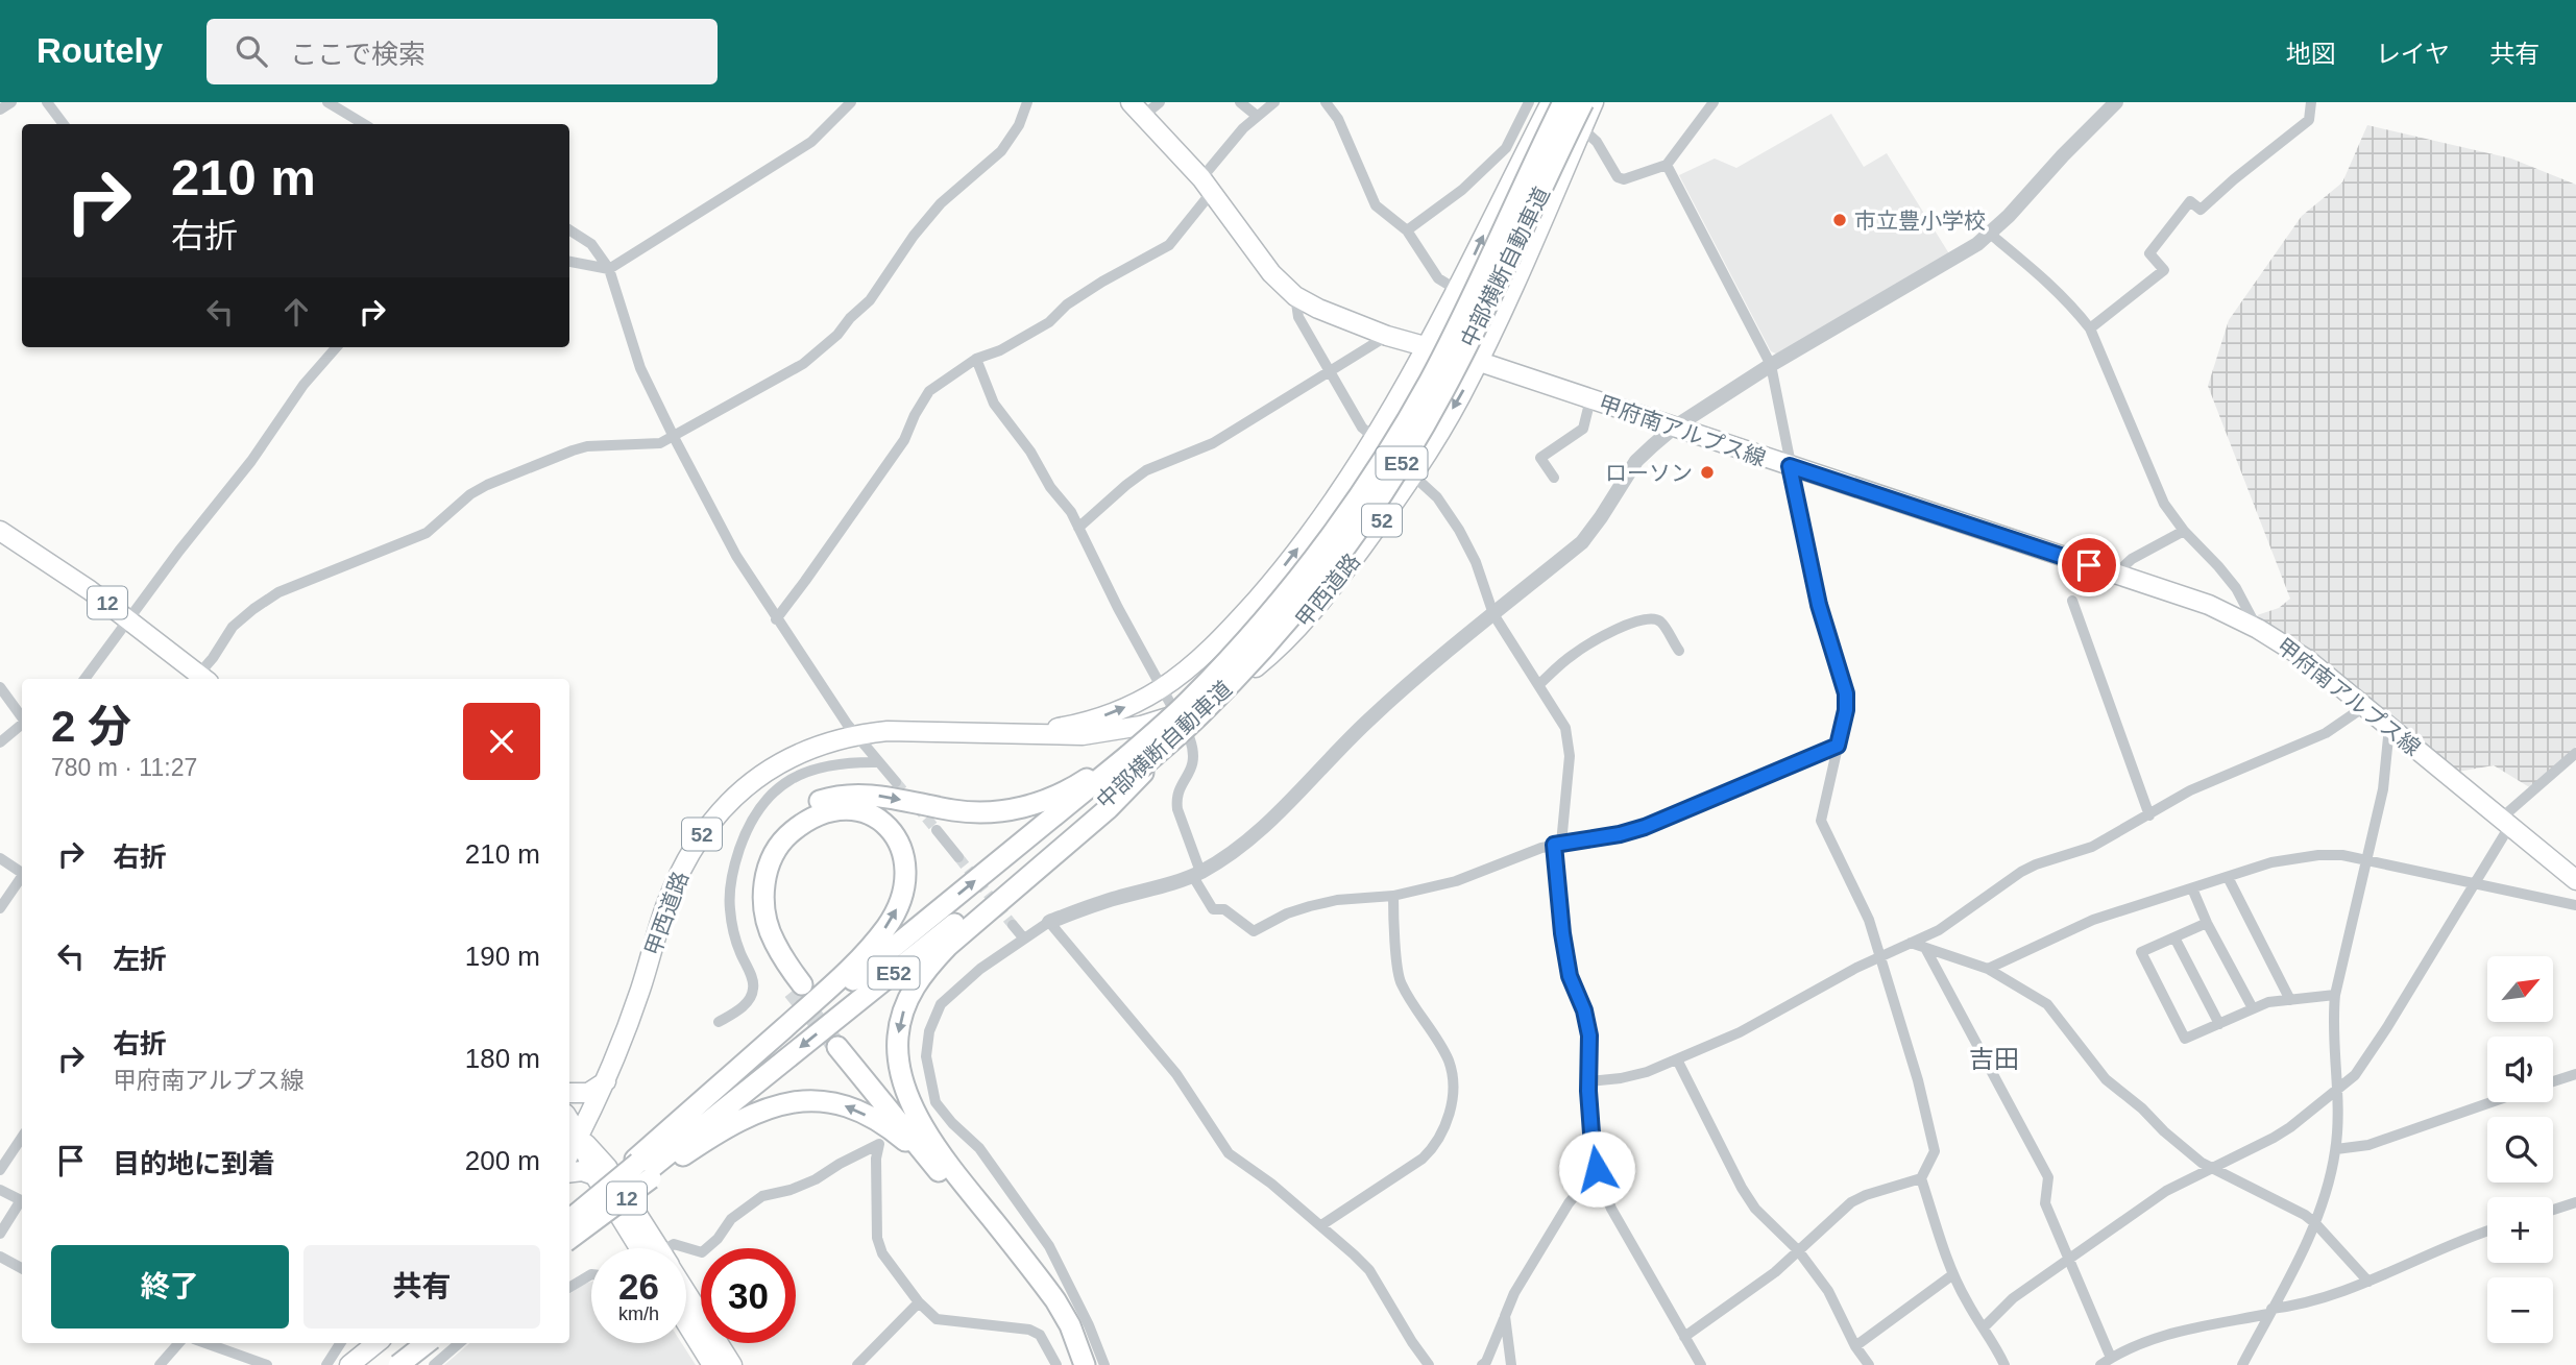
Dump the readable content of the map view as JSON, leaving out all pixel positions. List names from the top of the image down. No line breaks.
{"streets":{"highway":["中部横断自動車道","E52"],"main road":["甲府南アルプス線","52","甲西道路","12"]},"crossings":[["甲府南アルプス線","甲西道路"],["甲西道路","12"]],"districts":["吉田"],"places":["市立豊小学校","ローソン"],"north":"top right","page":{"header":"Routely","search":"ここで検索","nav":["地図","レイヤ","共有"],"turn":["210 m","右折"],"heading":["2 分","780 m · 11:27"],"list":[{"name":"右折","value":"210 m"},{"name":"左折","value":"190 m"},{"name":"右折","note":"甲府南アルプス線","value":"180 m"},{"name":"目的地に到着","value":"200 m"}],"map_buttons":["+","−"],"buttons":["終了","共有"],"speed":"26 km/h","limit":"30"}}
